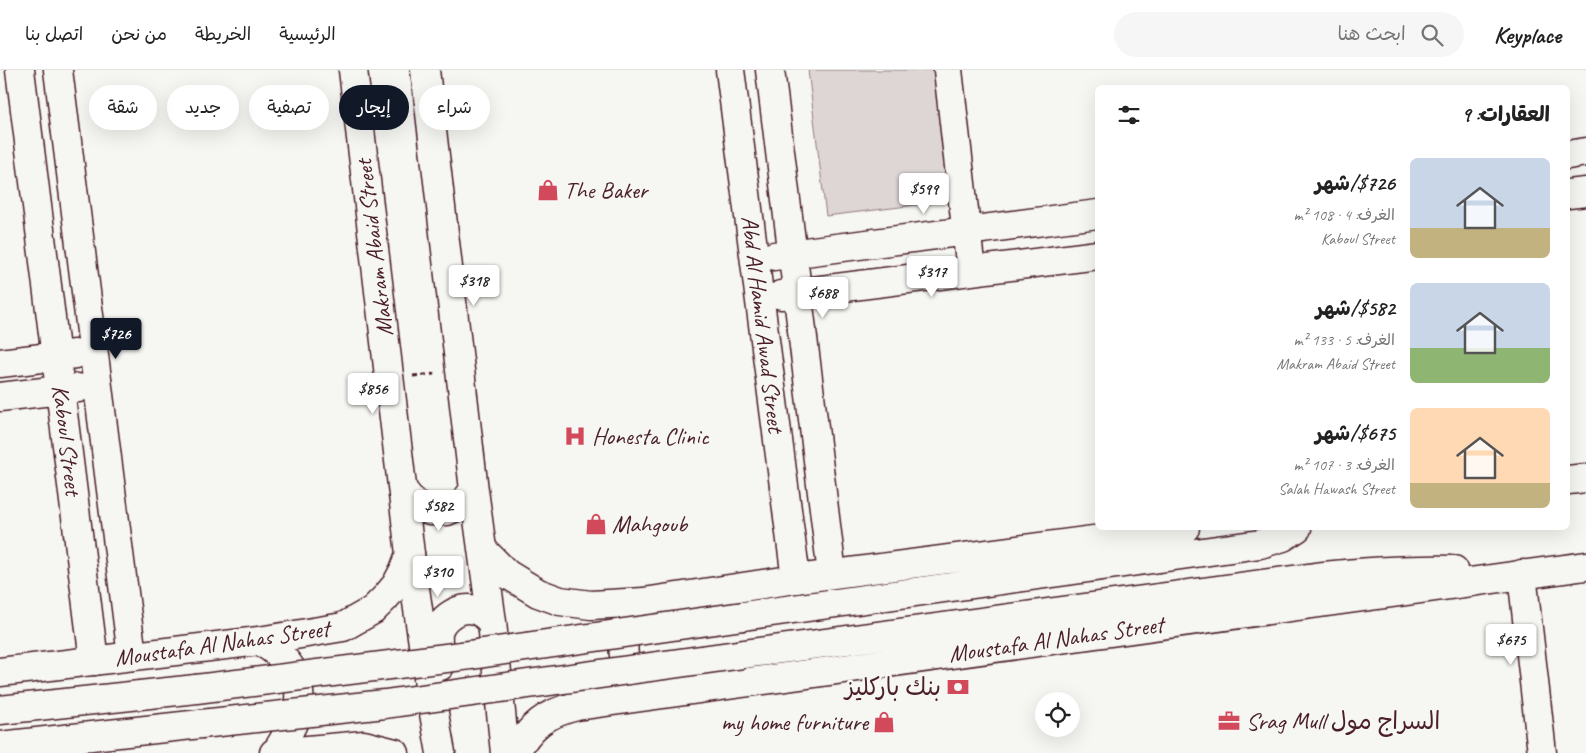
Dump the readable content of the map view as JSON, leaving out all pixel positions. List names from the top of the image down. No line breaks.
{"streets":{"main road":["Makram Abaid Street","Abd Al Hamid Awad Street","Kaboul Street","Moustafa Al Nahas Street"]},"crossings":[["Makram Abaid Street","Moustafa Al Nahas Street"],["Kaboul Street","Moustafa Al Nahas Street"]],"places":{"shop":["The Baker","Mahgoub","my home furniture"],"hospital":["Honesta Clinic"],"bank":["بنك باركليز"],"office":["Srag Mull السراج مول"]},"page":{"header":"Keyplace","search":"ابحث هنا","nav":["الرئيسية","الخريطة","من نحن","اتصل بنا"],"chip":["شراء","إيجار","تصفية","جديد","شقة"],"heading":"العقارات: 9","list":[{"name":"$726/شهر","note":"الغرف: 4 · 108 m² · Kaboul Street"},{"name":"$582/شهر","note":"الغرف: 5 · 133 m² · Makram Abaid Street"},{"name":"$675/شهر","note":"الغرف: 3 · 107 m² · Salah Hawash Street"}],"price":["$599","$317","$318","$688","$726","$856","$582","$310","$675"]}}
